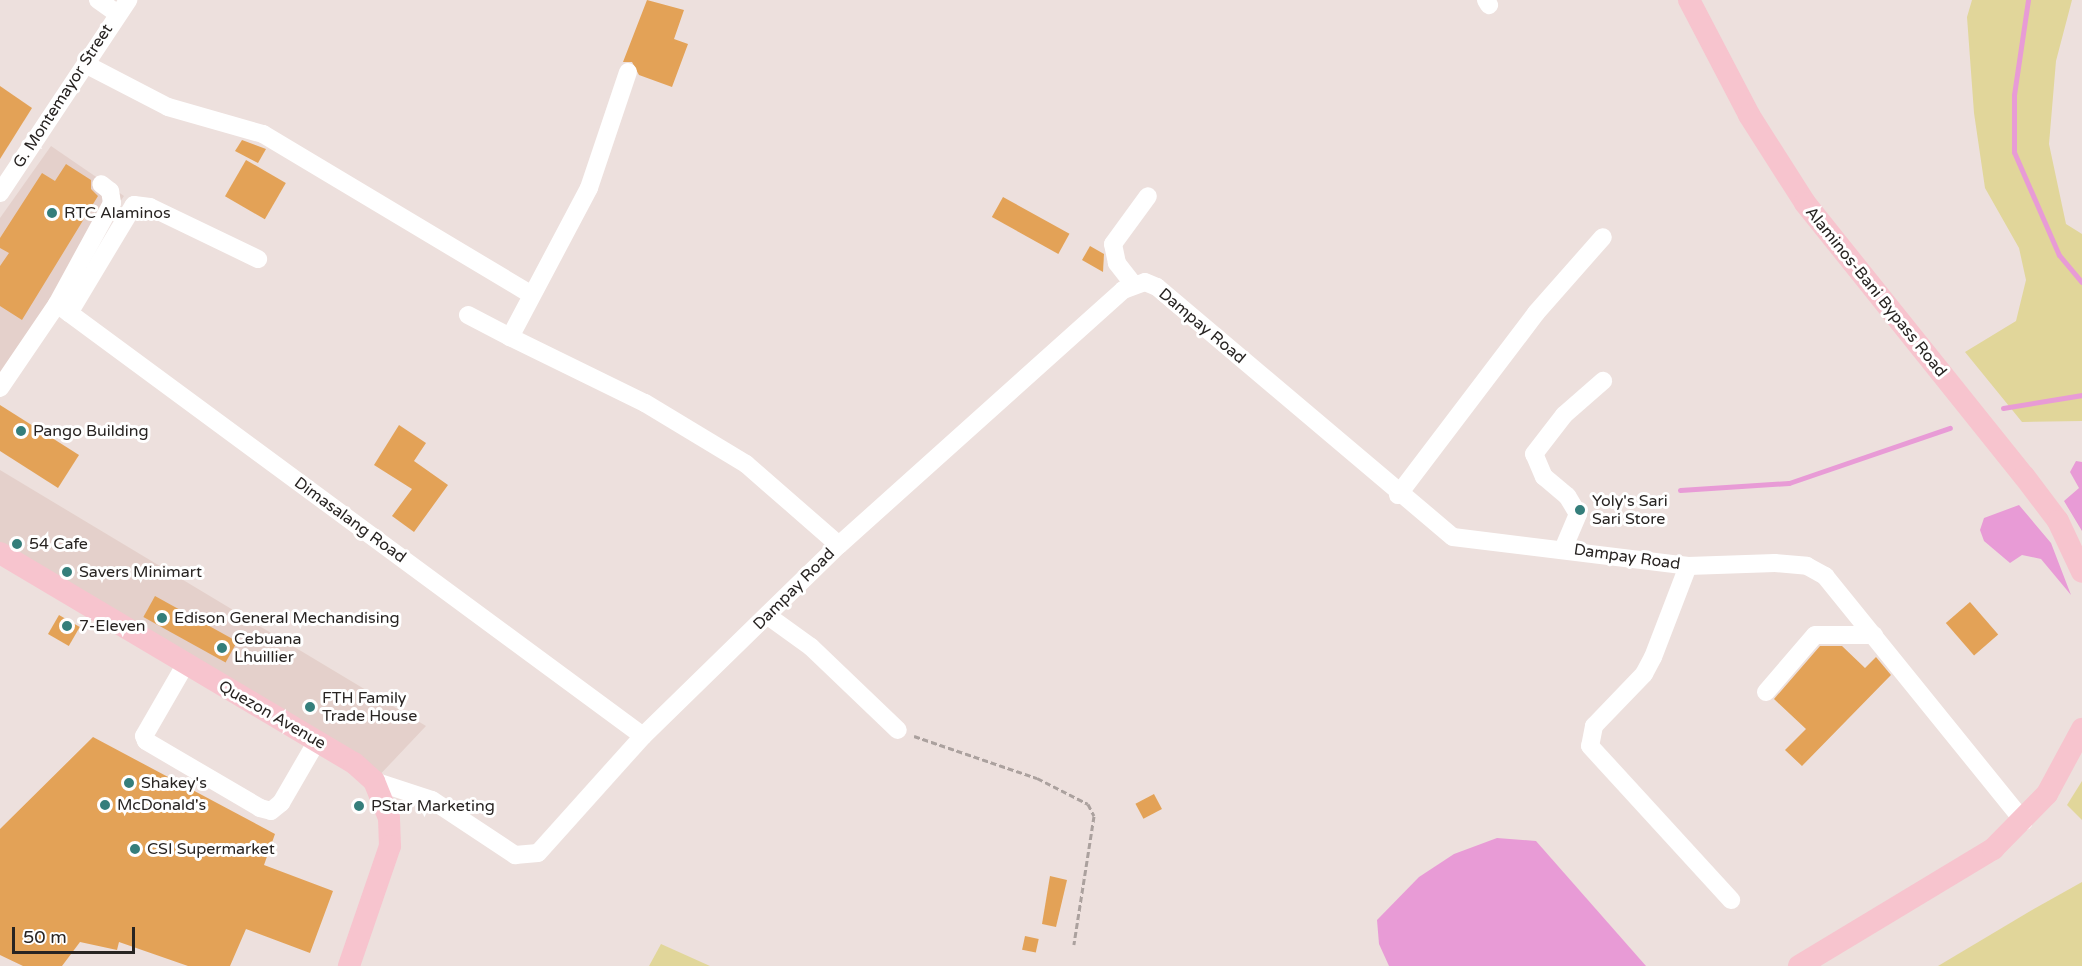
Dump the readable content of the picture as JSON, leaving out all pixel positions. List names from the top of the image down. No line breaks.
{"streets":{"main road":["Alaminos-Bani Bypass Road","Quezon Avenue"],"street":["G. Montemayor Street","Dampay Road","Dimasalang Road"]},"crossings":[["Dampay Road","Dimasalang Road"],["Dampay Road","Quezon Avenue"]],"places":["RTC Alaminos","Pango Building","Yoly's Sari Sari Store","54 Cafe","Savers Minimart","Edison General Mechandising","7-Eleven","Cebuana Lhuillier","FTH Family Trade House","Shakey's","McDonald's","PStar Marketing","CSI Supermarket"],"scale_bar":"50 m"}
